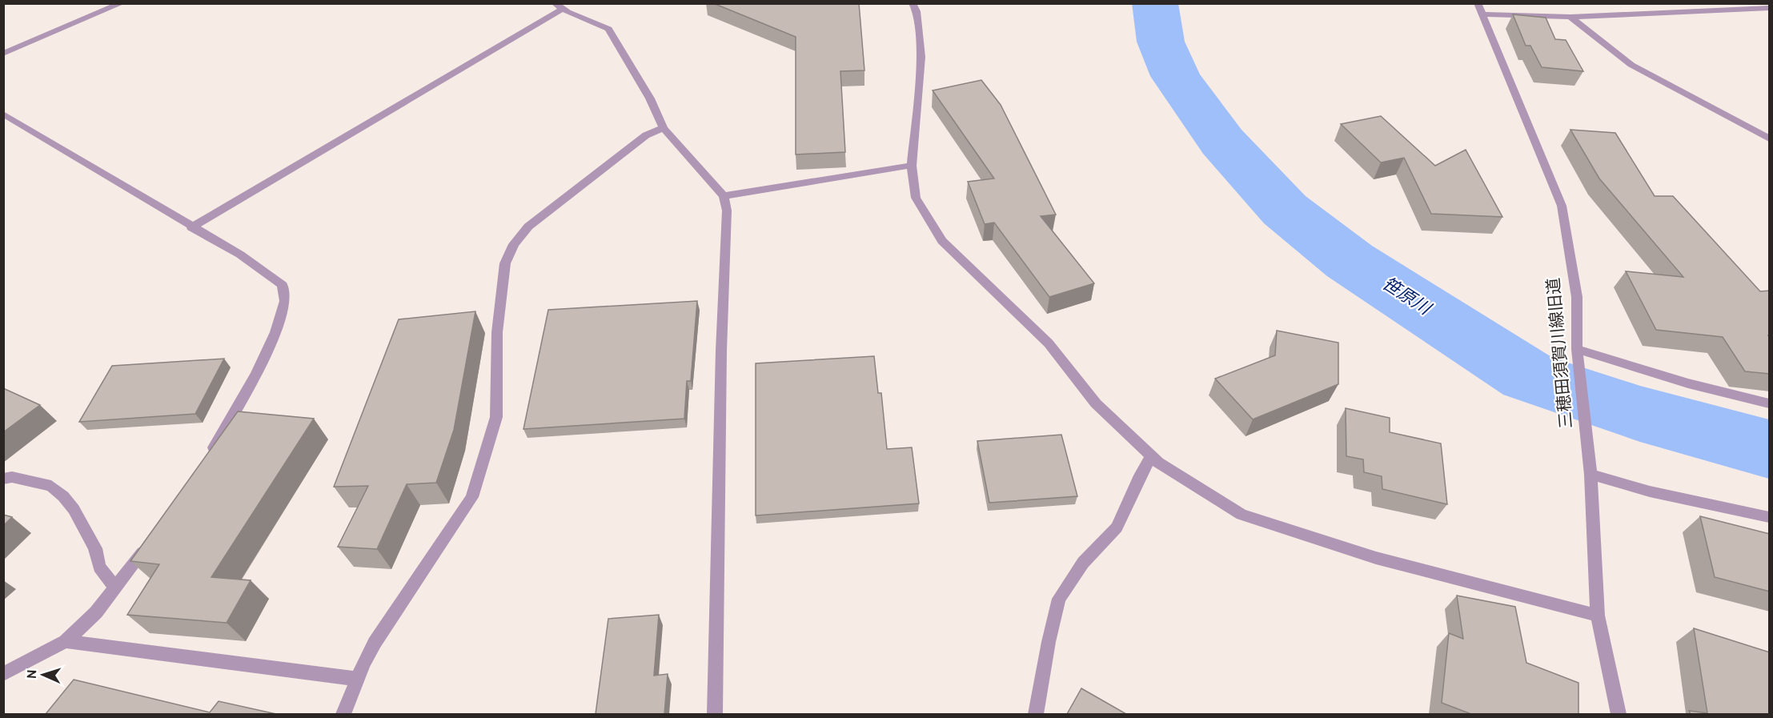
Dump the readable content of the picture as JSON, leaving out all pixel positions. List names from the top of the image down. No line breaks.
{"streets":{"street":["三穂田須賀川線旧道"]},"water":["笹原川"],"north":"left"}
